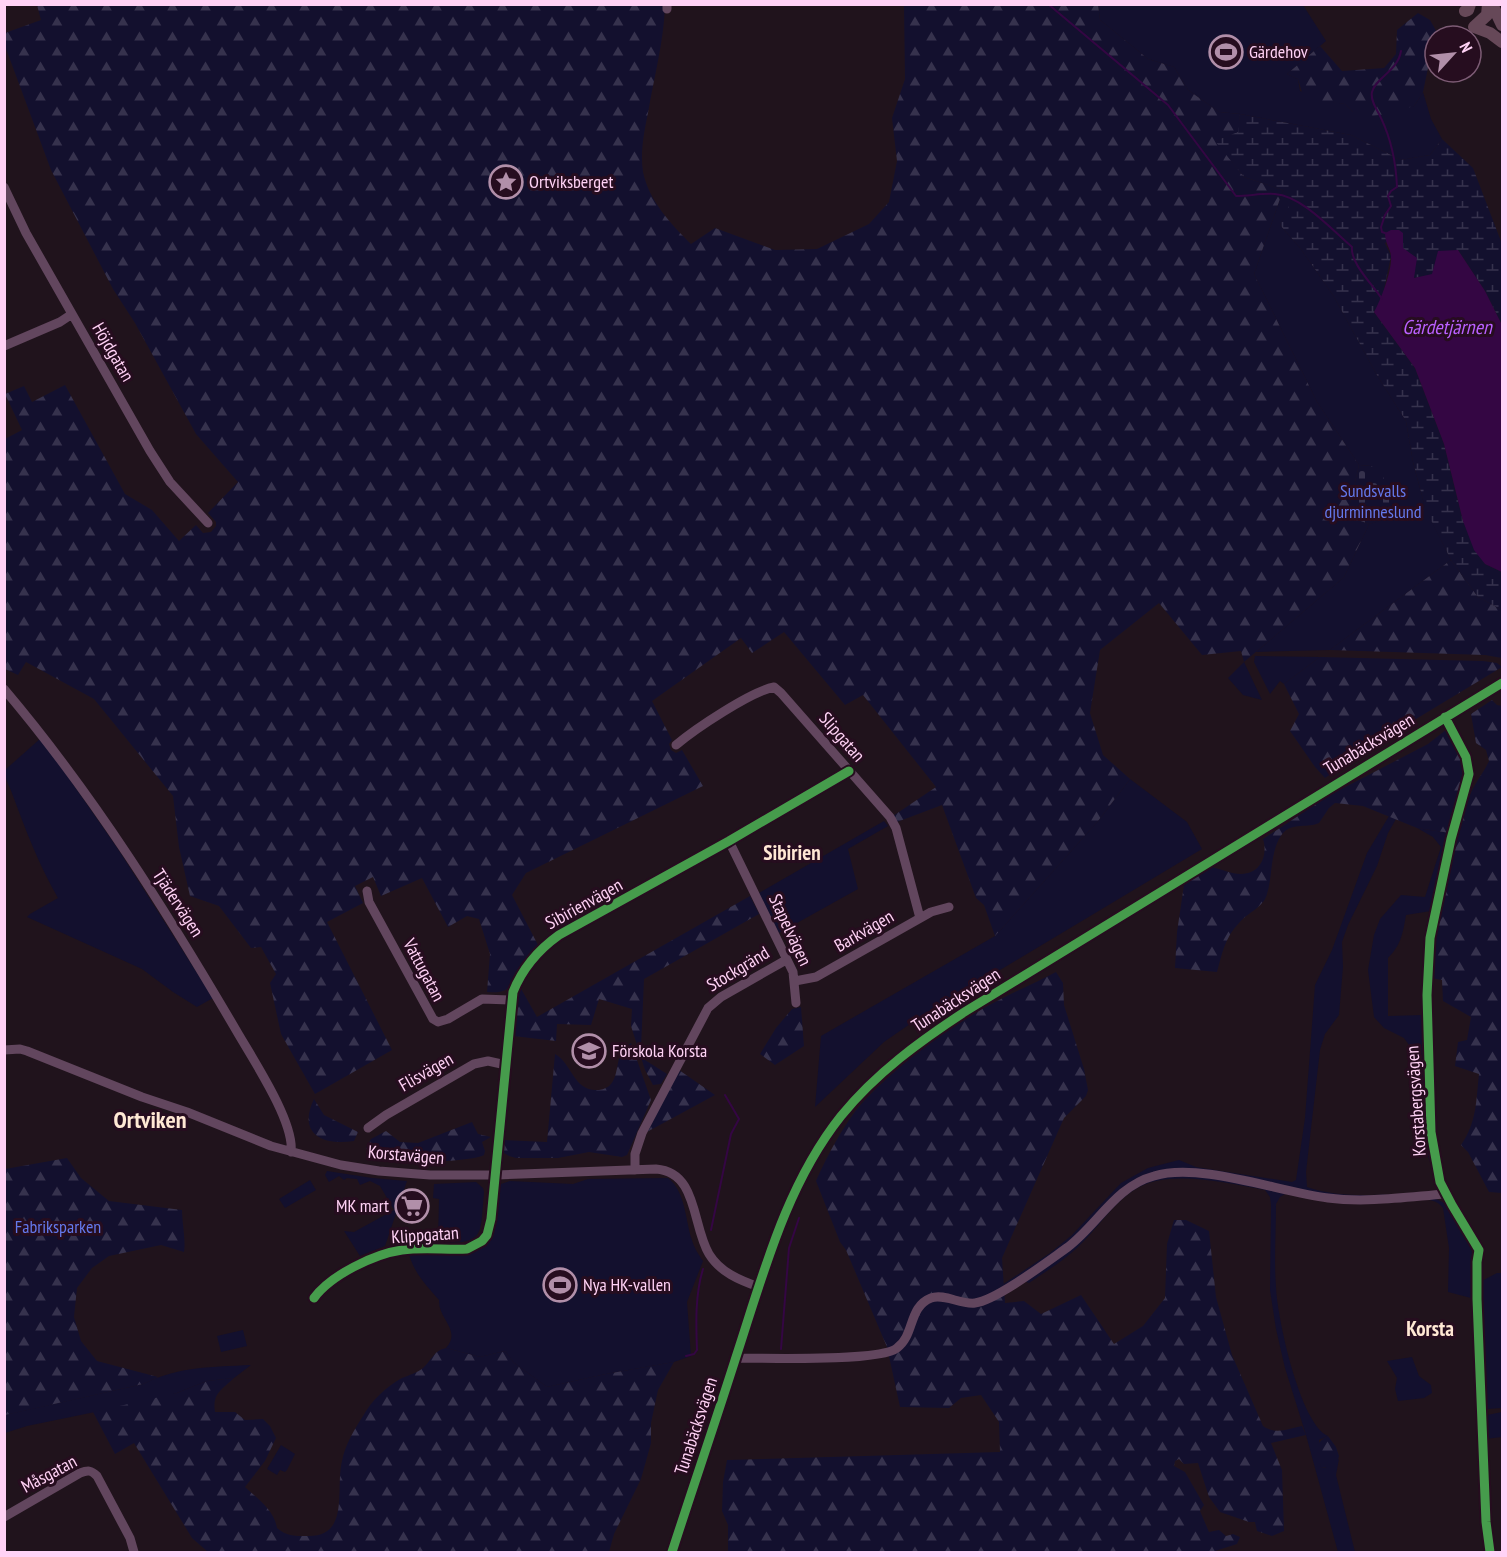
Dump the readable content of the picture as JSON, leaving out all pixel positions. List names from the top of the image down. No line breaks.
{"streets":{"street":["Höjdgatan","Slipgatan","Tunabäcksvägen","Tjädervägen","Sibirienvägen","Stapelvägen","Barkvägen","Stockgränd","Vattugatan","Flisvägen","Korstabergsvägen","Korstavägen","Klippgatan","Måsgatan"]},"crossings":[["Slipgatan","Sibirienvägen"],["Slipgatan","Barkvägen"],["Tunabäcksvägen","Korstabergsvägen"],["Tunabäcksvägen","Korstavägen"],["Tjädervägen","Korstavägen"],["Sibirienvägen","Stapelvägen"],["Sibirienvägen","Vattugatan"],["Sibirienvägen","Flisvägen"],["Sibirienvägen","Korstavägen"],["Sibirienvägen","Klippgatan"],["Stapelvägen","Barkvägen"],["Stapelvägen","Stockgränd"],["Stockgränd","Korstavägen"],["Korstavägen","Klippgatan"]],"districts":["Sibirien","Ortviken","Korsta"],"water":["Gärdetjärnen"],"parks":["Sundsvalls djurminneslund","Fabriksparken"],"places":{"sports":["Gärdehov","Nya HK-vallen"],"place":["Ortviksberget"],"school or university":["Förskola Korsta"],"supermarket":["MK mart"]},"north":"top right"}
